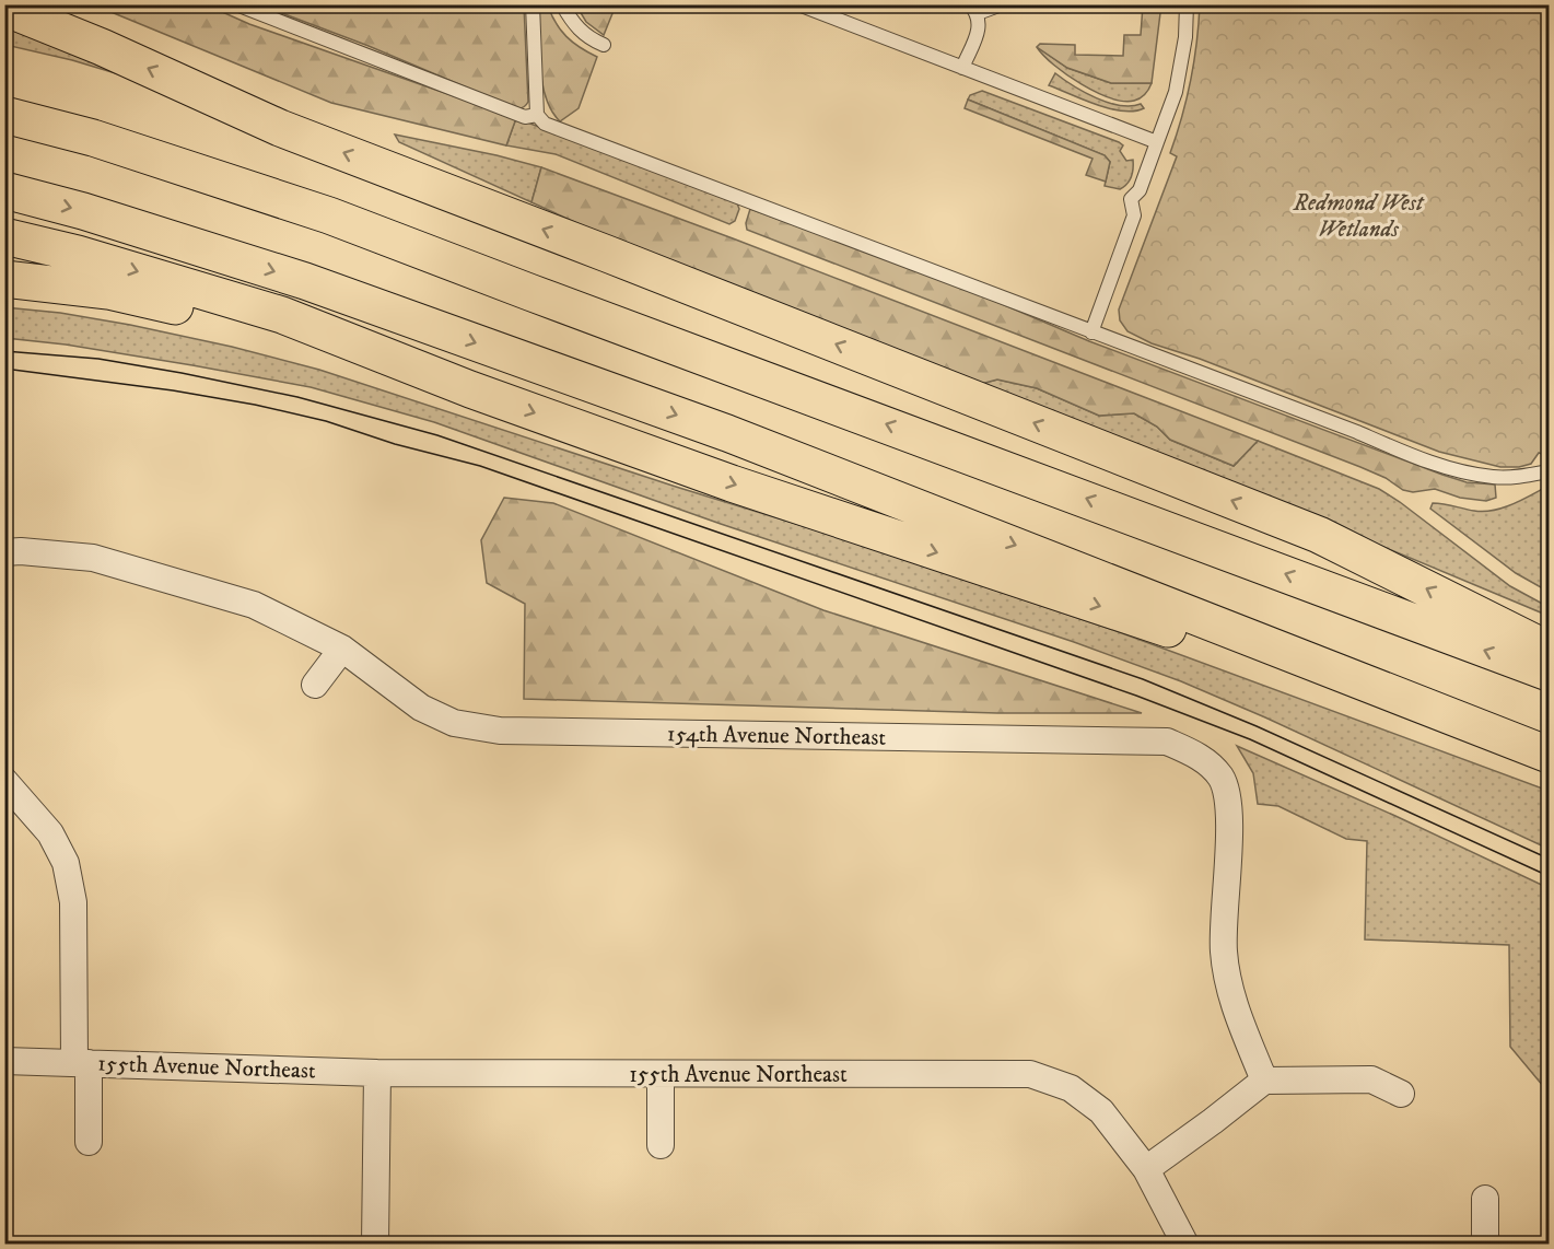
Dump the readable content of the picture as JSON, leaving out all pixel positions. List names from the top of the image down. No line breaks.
{"streets":{"street":["154th Avenue Northeast","155th Avenue Northeast"]},"parks":["Redmond West Wetlands"]}
